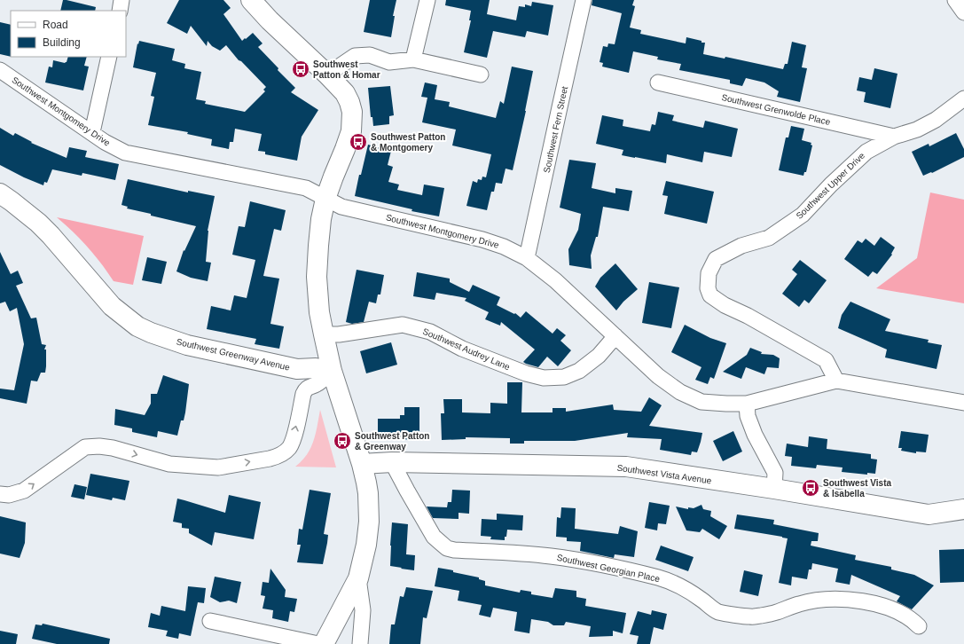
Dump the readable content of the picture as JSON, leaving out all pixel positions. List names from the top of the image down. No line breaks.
{"streets":{"main road":["Southwest Greenway Avenue","Southwest Vista Avenue"],"street":["Southwest Grenwolde Place","Southwest Montgomery Drive","Southwest Fern Street","Southwest Upper Drive","Southwest Audrey Lane","Southwest Georgian Place"]},"crossings":[["Southwest Grenwolde Place","Southwest Upper Drive"],["Southwest Montgomery Drive","Southwest Fern Street"],["Southwest Montgomery Drive","Southwest Upper Drive"],["Southwest Montgomery Drive","Southwest Audrey Lane"],["Southwest Vista Avenue","Southwest Georgian Place"]],"places":{"bus stop":["Southwest Patton & Homar","Southwest Patton & Montgomery","Southwest Patton & Greenway","Southwest Vista & Isabella"]},"legend":["Road","Building"]}
